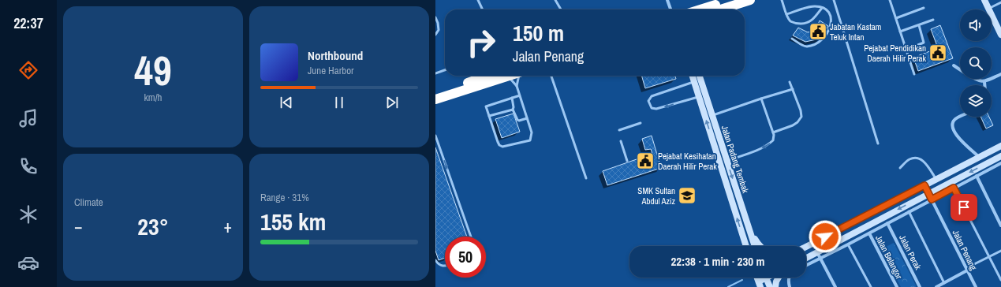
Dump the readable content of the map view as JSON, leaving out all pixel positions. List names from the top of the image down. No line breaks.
{"streets":{"main road":["Jalan Padang Tembak"],"street":["Jalan Penang","Jalan Perak","Jalan Belangor"]},"places":{"public building":["Jabatan Kastam Teluk Intan","Pejabat Pendidikan Daerah Hilir Perak","Pejabat Kesihatan Daerah Hilir Perak"],"school or university":["SMK Sultan Abdul Aziz"]},"page":{"tabs":"22:37","tile":[["49","km/h"],"Climate",["Range · 31%","155 km"]],"turn":["150 m","Jalan Penang"],"song":["Northbound","June Harbor"],"heat":["−","23°","+"],"limit":"50","trip":"22:38 · 1 min · 230 m"}}
